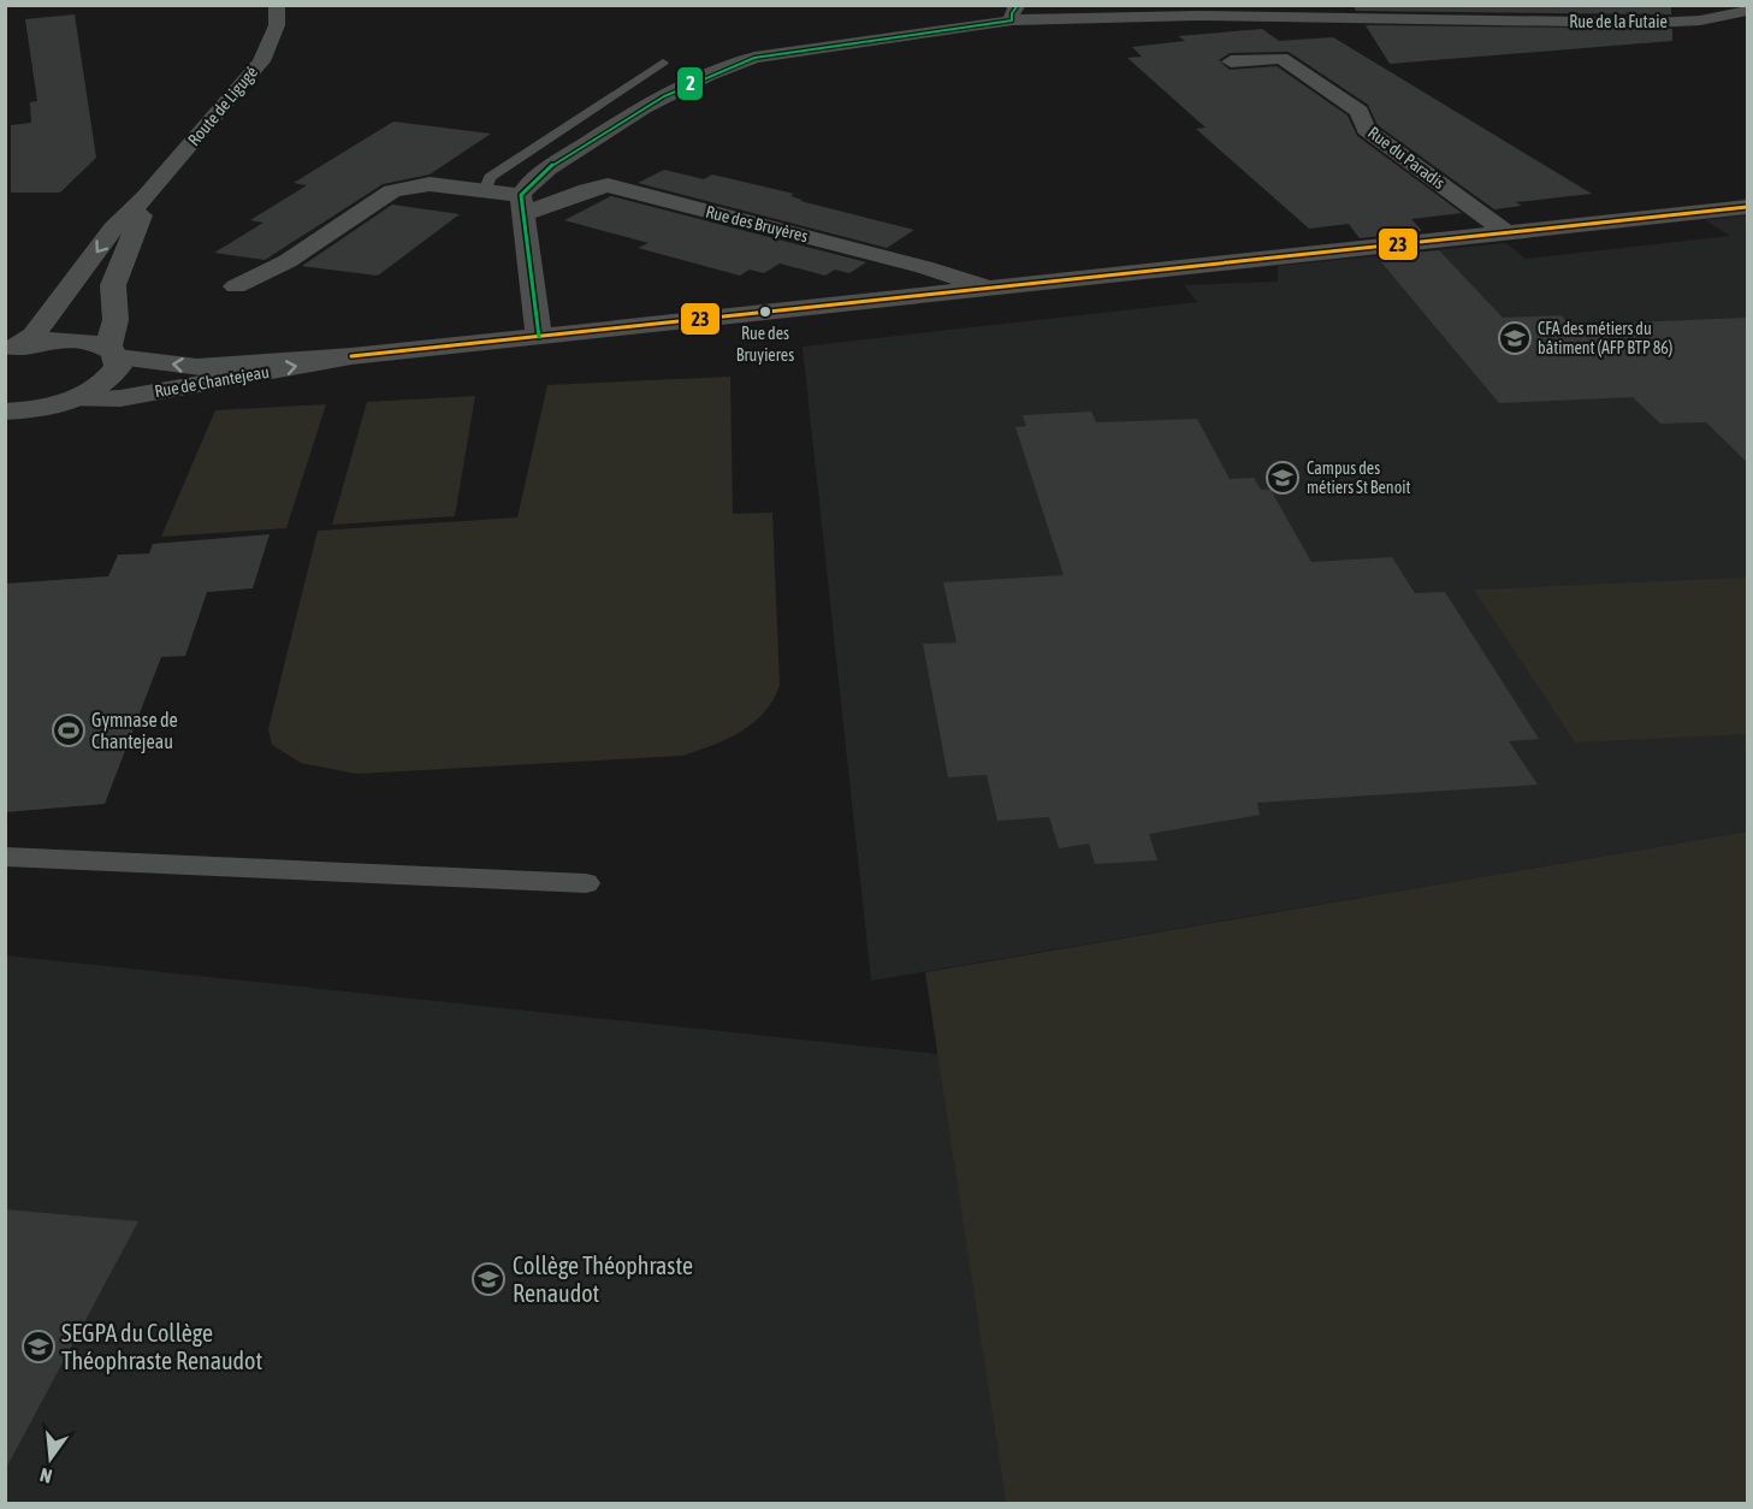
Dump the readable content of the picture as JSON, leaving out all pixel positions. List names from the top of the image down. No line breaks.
{"streets":{"street":["Rue de la Futaie","Route de Ligugé","Rue du Paradis","Rue des Bruyères","Rue de Chantejeau"]},"crossings":[["Rue de la Futaie","Rue des Bruyères"],["Route de Ligugé","Rue de Chantejeau"],["Rue du Paradis","Rue de Chantejeau"],["Rue des Bruyères","Rue de Chantejeau"]],"places":{"other":["Rue des Bruyieres"],"school or university":["CFA des métiers du bâtiment (AFP BTP 86)","Campus des métiers St Benoit","Collège Théophraste Renaudot","SEGPA du Collège Théophraste Renaudot"],"sports":["Gymnase de Chantejeau"]},"lines":["transit line 2","transit line 23"],"north":"bottom"}
